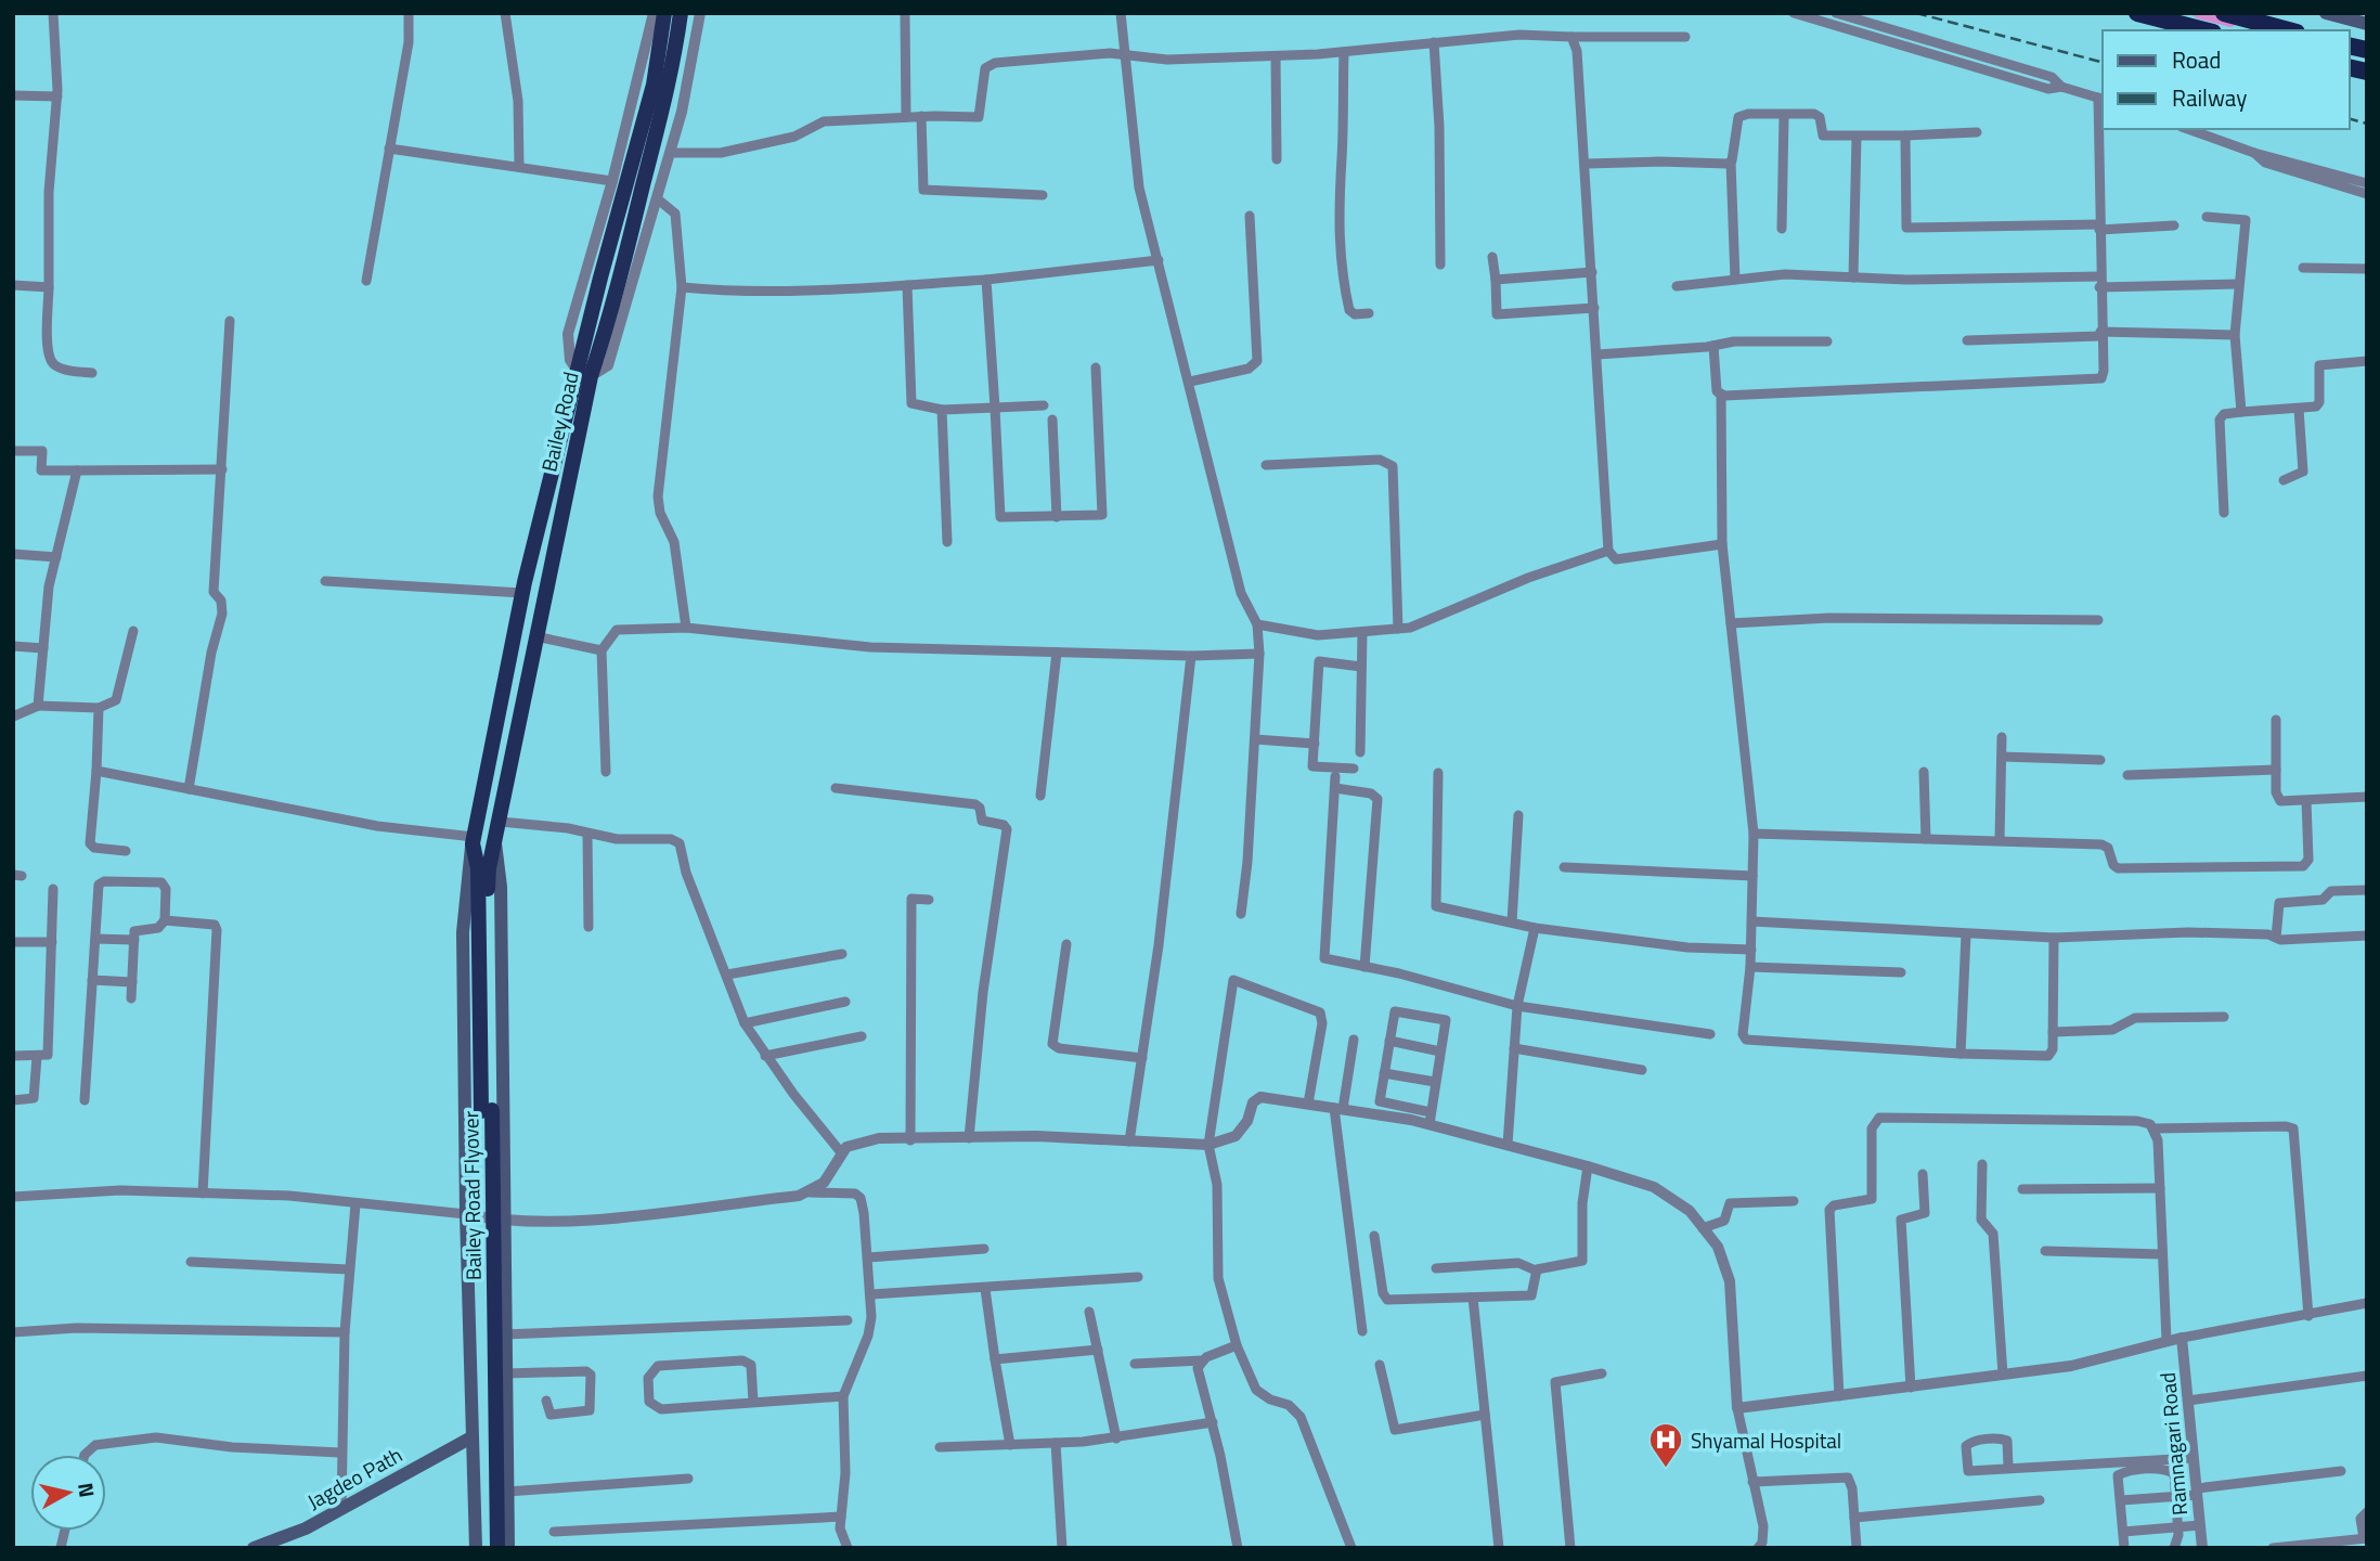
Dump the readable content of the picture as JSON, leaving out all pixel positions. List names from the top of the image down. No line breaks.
{"streets":{"highway":["Bailey Road","Bailey Road Flyover"],"main road":["Jagdeo Path"],"street":["Ramnagari Road"]},"crossings":[["Bailey Road","Bailey Road Flyover"]],"places":{"hospital":["Shyamal Hospital"]},"legend":["Road","Railway"],"north":"right"}
